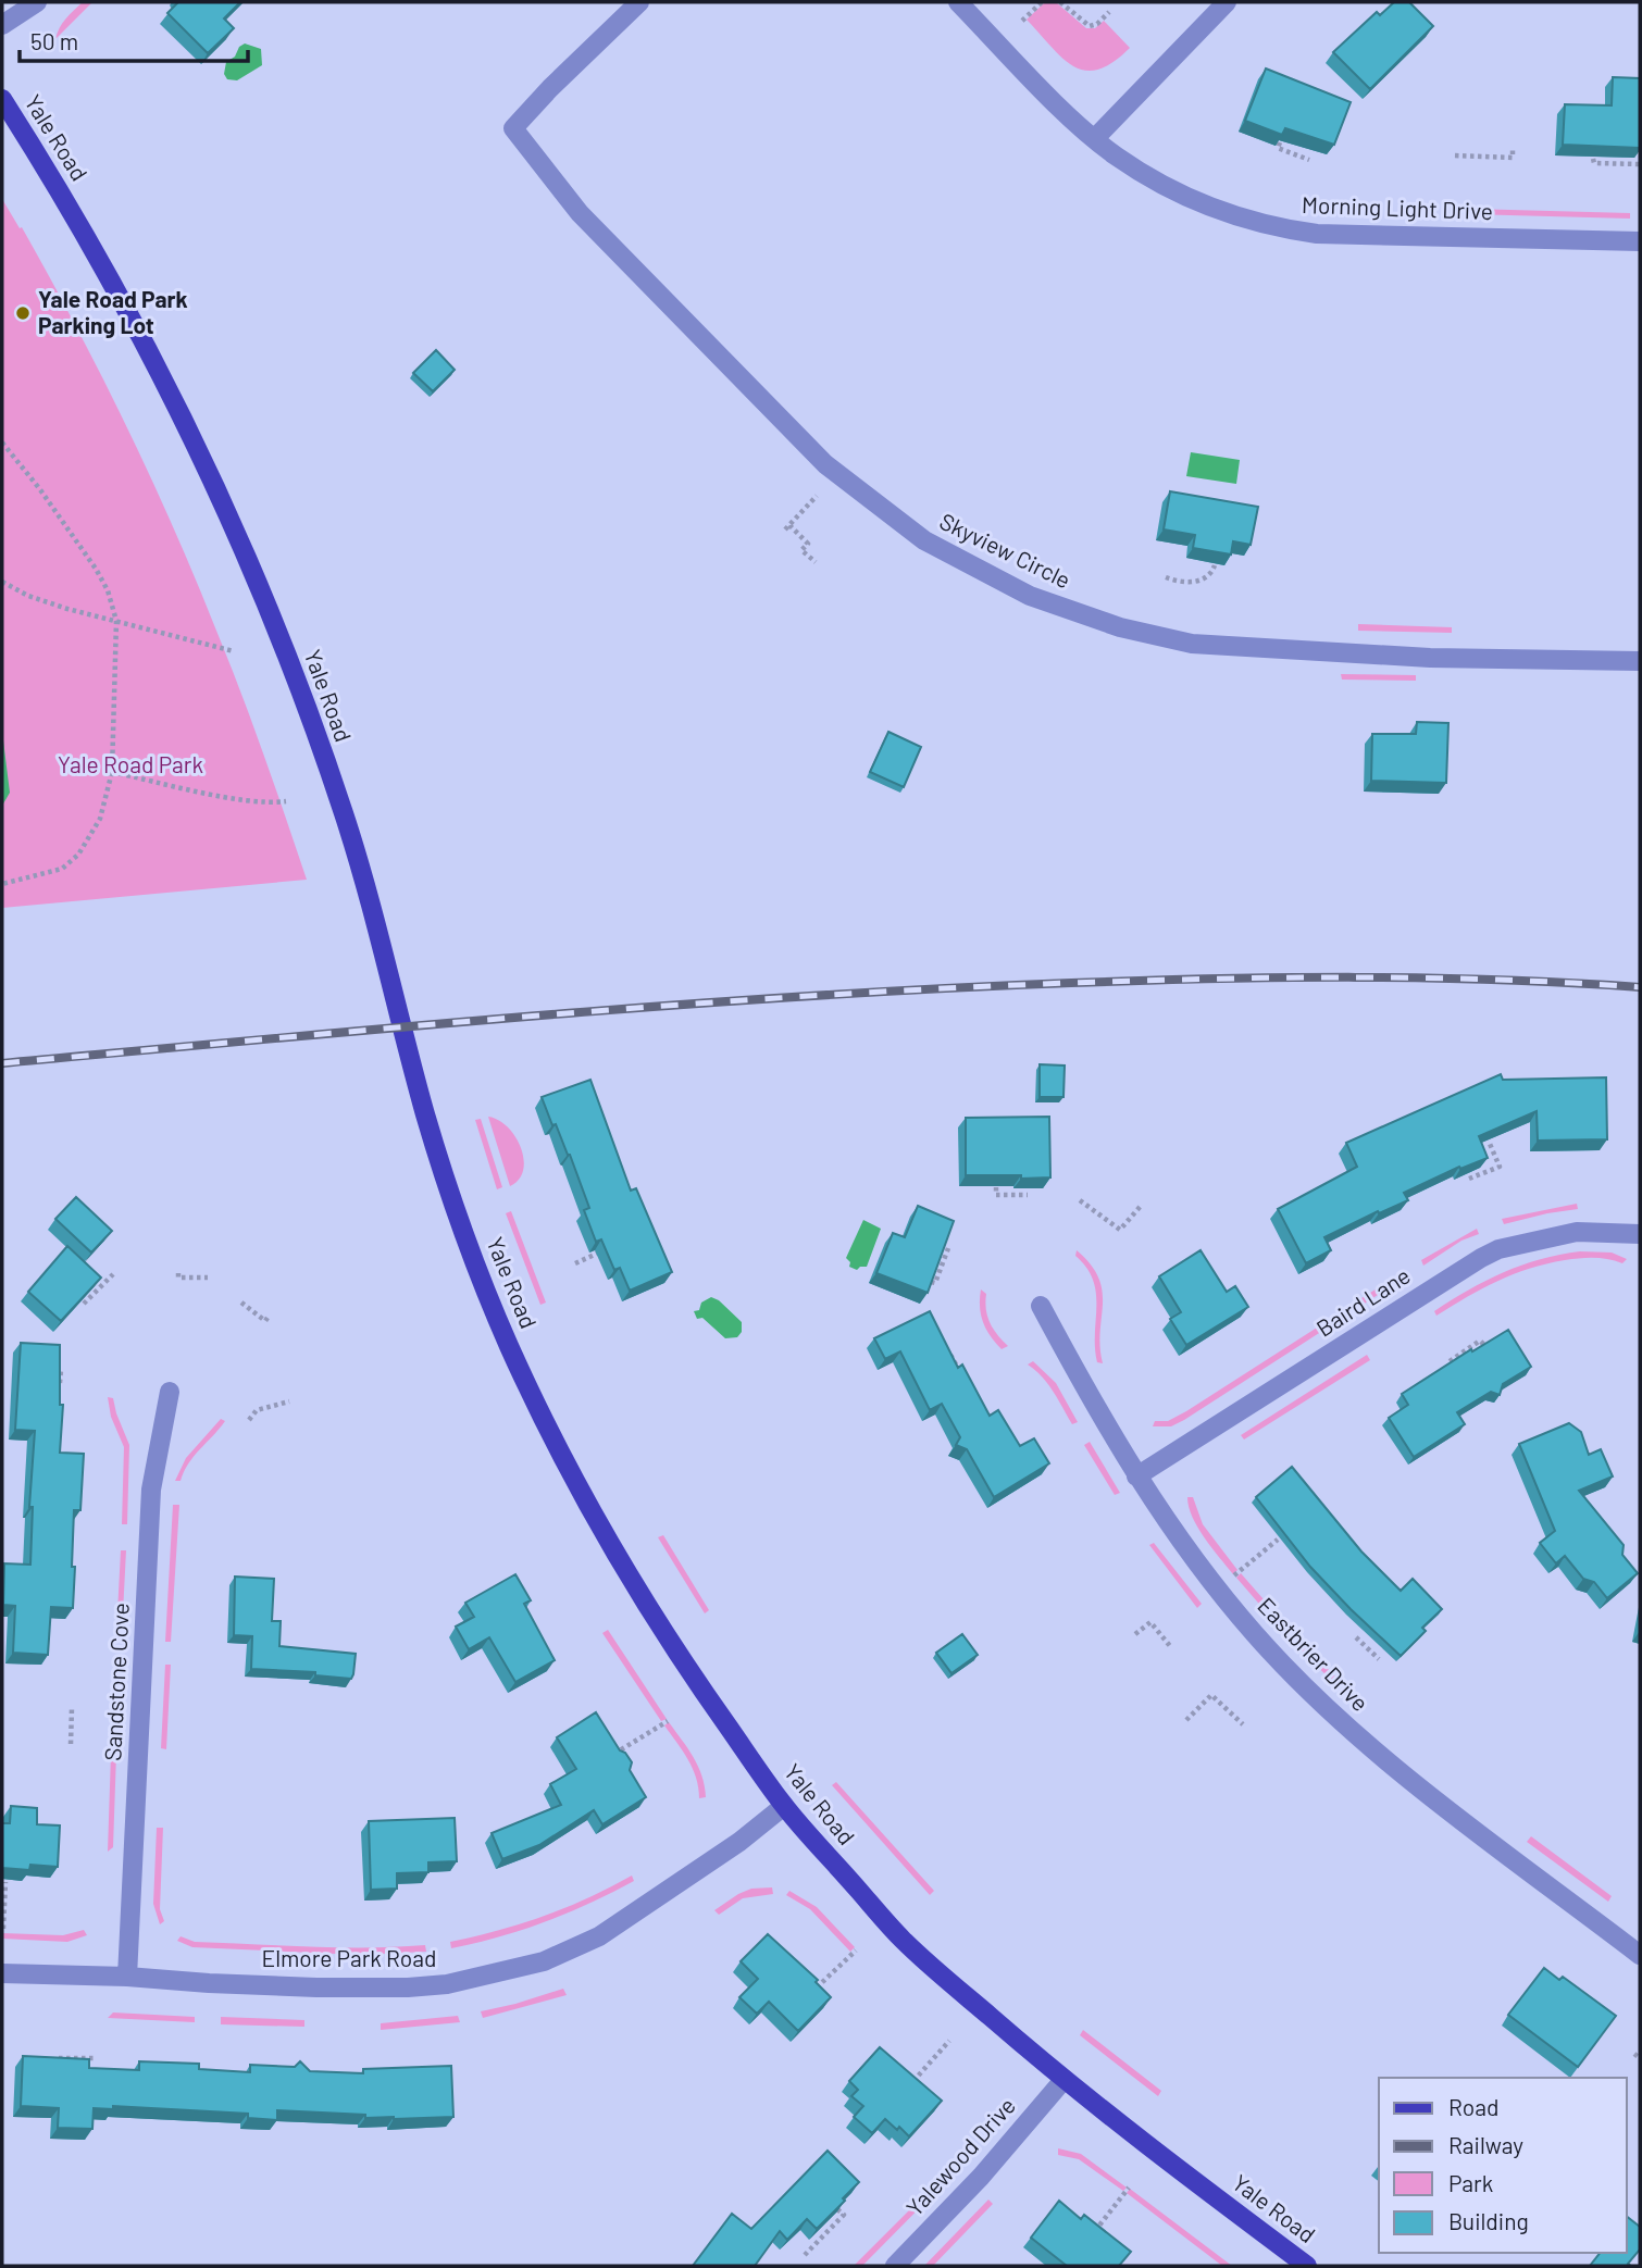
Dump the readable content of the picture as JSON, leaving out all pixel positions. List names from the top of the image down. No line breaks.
{"streets":{"main road":["Yale Road"],"street":["Morning Light Drive","Skyview Circle","Baird Lane","Eastbrier Drive","Sandstone Cove","Elmore Park Road","Yalewood Drive"]},"crossings":[["Yale Road","Elmore Park Road"],["Yale Road","Yalewood Drive"],["Baird Lane","Eastbrier Drive"],["Sandstone Cove","Elmore Park Road"]],"parks":["Yale Road Park"],"places":["Yale Road Park Parking Lot"],"legend":["Road","Railway","Park","Building"],"scale_bar":"50 m"}
